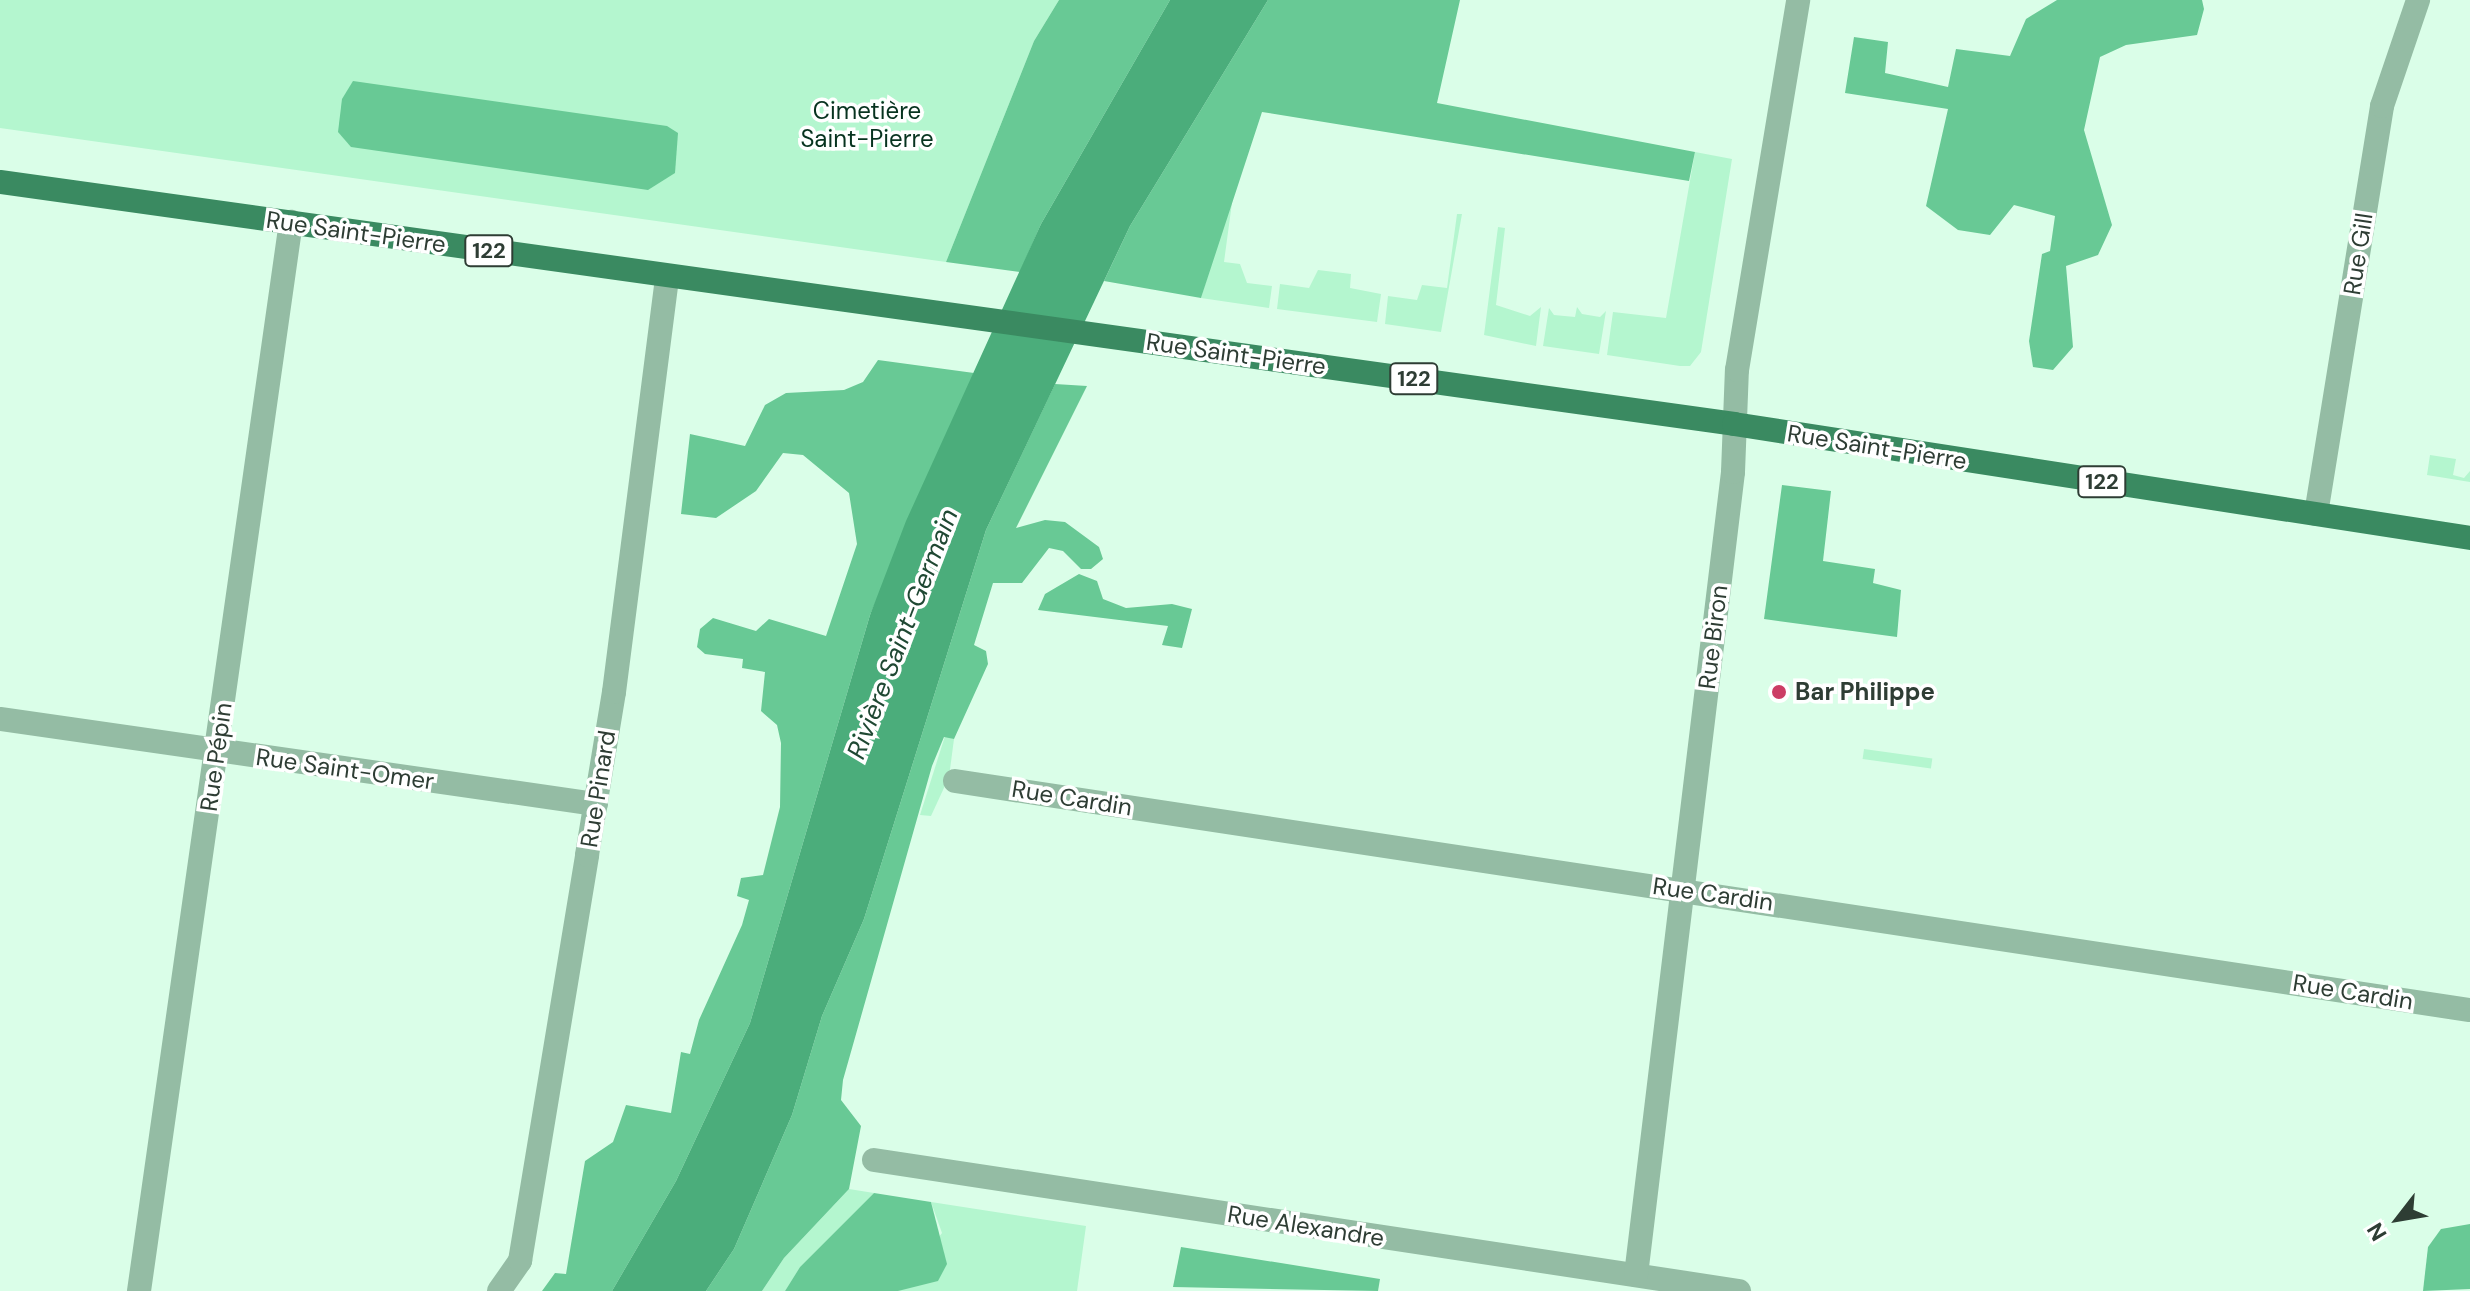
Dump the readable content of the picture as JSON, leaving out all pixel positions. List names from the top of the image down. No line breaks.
{"streets":{"main road":["Rue Saint-Pierre","122"],"street":["Rue Gill","Rue Biron","Rue Pépin","Rue Saint-Omer","Rue Pinard","Rue Cardin","Rue Alexandre"]},"crossings":[["Rue Saint-Pierre","Rue Gill"],["Rue Saint-Pierre","Rue Biron"],["Rue Saint-Pierre","Rue Pépin"],["Rue Saint-Pierre","Rue Pinard"],["Rue Biron","Rue Cardin"],["Rue Biron","Rue Alexandre"],["Rue Pépin","Rue Saint-Omer"],["Rue Saint-Omer","Rue Pinard"]],"water":["Rivière Saint-Germain"],"parks":["Cimetière Saint-Pierre"],"places":["Bar Philippe"],"north":"bottom left"}
